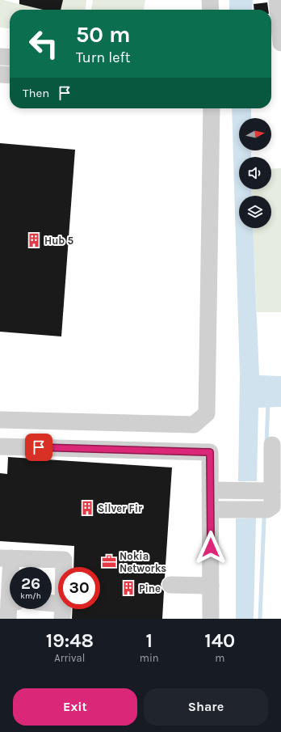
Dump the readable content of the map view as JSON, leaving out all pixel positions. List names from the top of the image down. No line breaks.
{"places":{"building":["Hub 5","Silver Fir","Pine"],"office":["Nokia Networks"]},"north":"right","page":{"turn":["50 m","Turn left"],"then":"Then","speed":"26 km/h","limit":"30","eta":["19:48","Arrival","1","min","140","m"],"buttons":["Exit","Share"]}}
